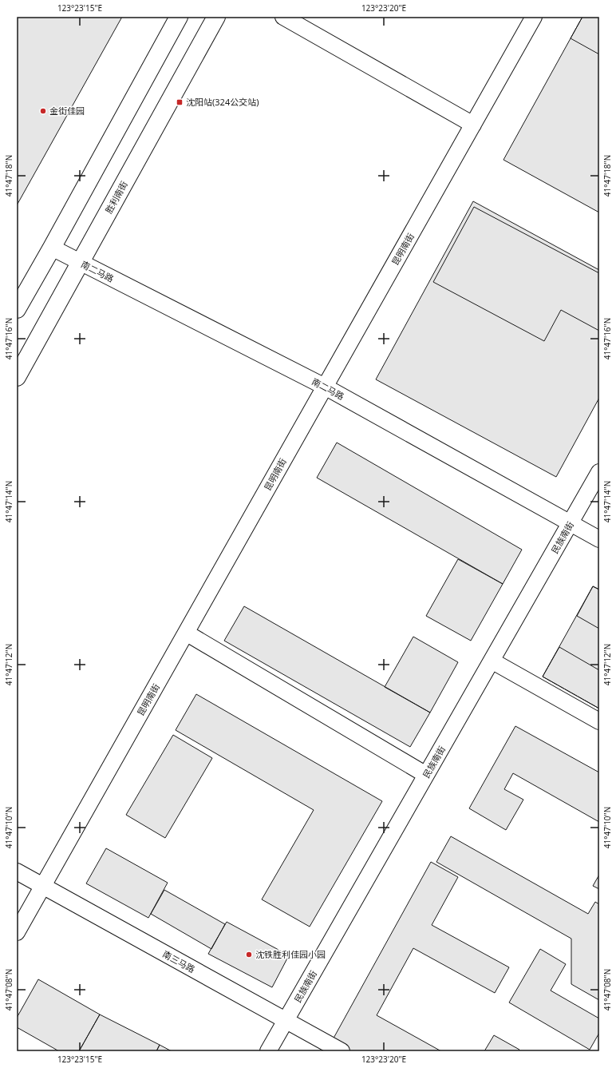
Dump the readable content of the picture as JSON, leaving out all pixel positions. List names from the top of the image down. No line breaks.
{"streets":{"main road":["胜利南街"],"street":["昆明南街","南二马路","民族南街","南三马路"]},"crossings":[["胜利南街","南二马路"],["昆明南街","南二马路"],["昆明南街","南三马路"],["南二马路","民族南街"],["民族南街","南三马路"]],"places":{"transit":["沈阳站(324公交站)"],"other":["金街佳园","沈铁胜利佳园小园"]},"coordinates":["123°23'15\"E","123°23'20\"E","41°47'18\"N","41°47'16\"N","41°47'14\"N","41°47'12\"N","41°47'10\"N","41°47'08\"N"]}
